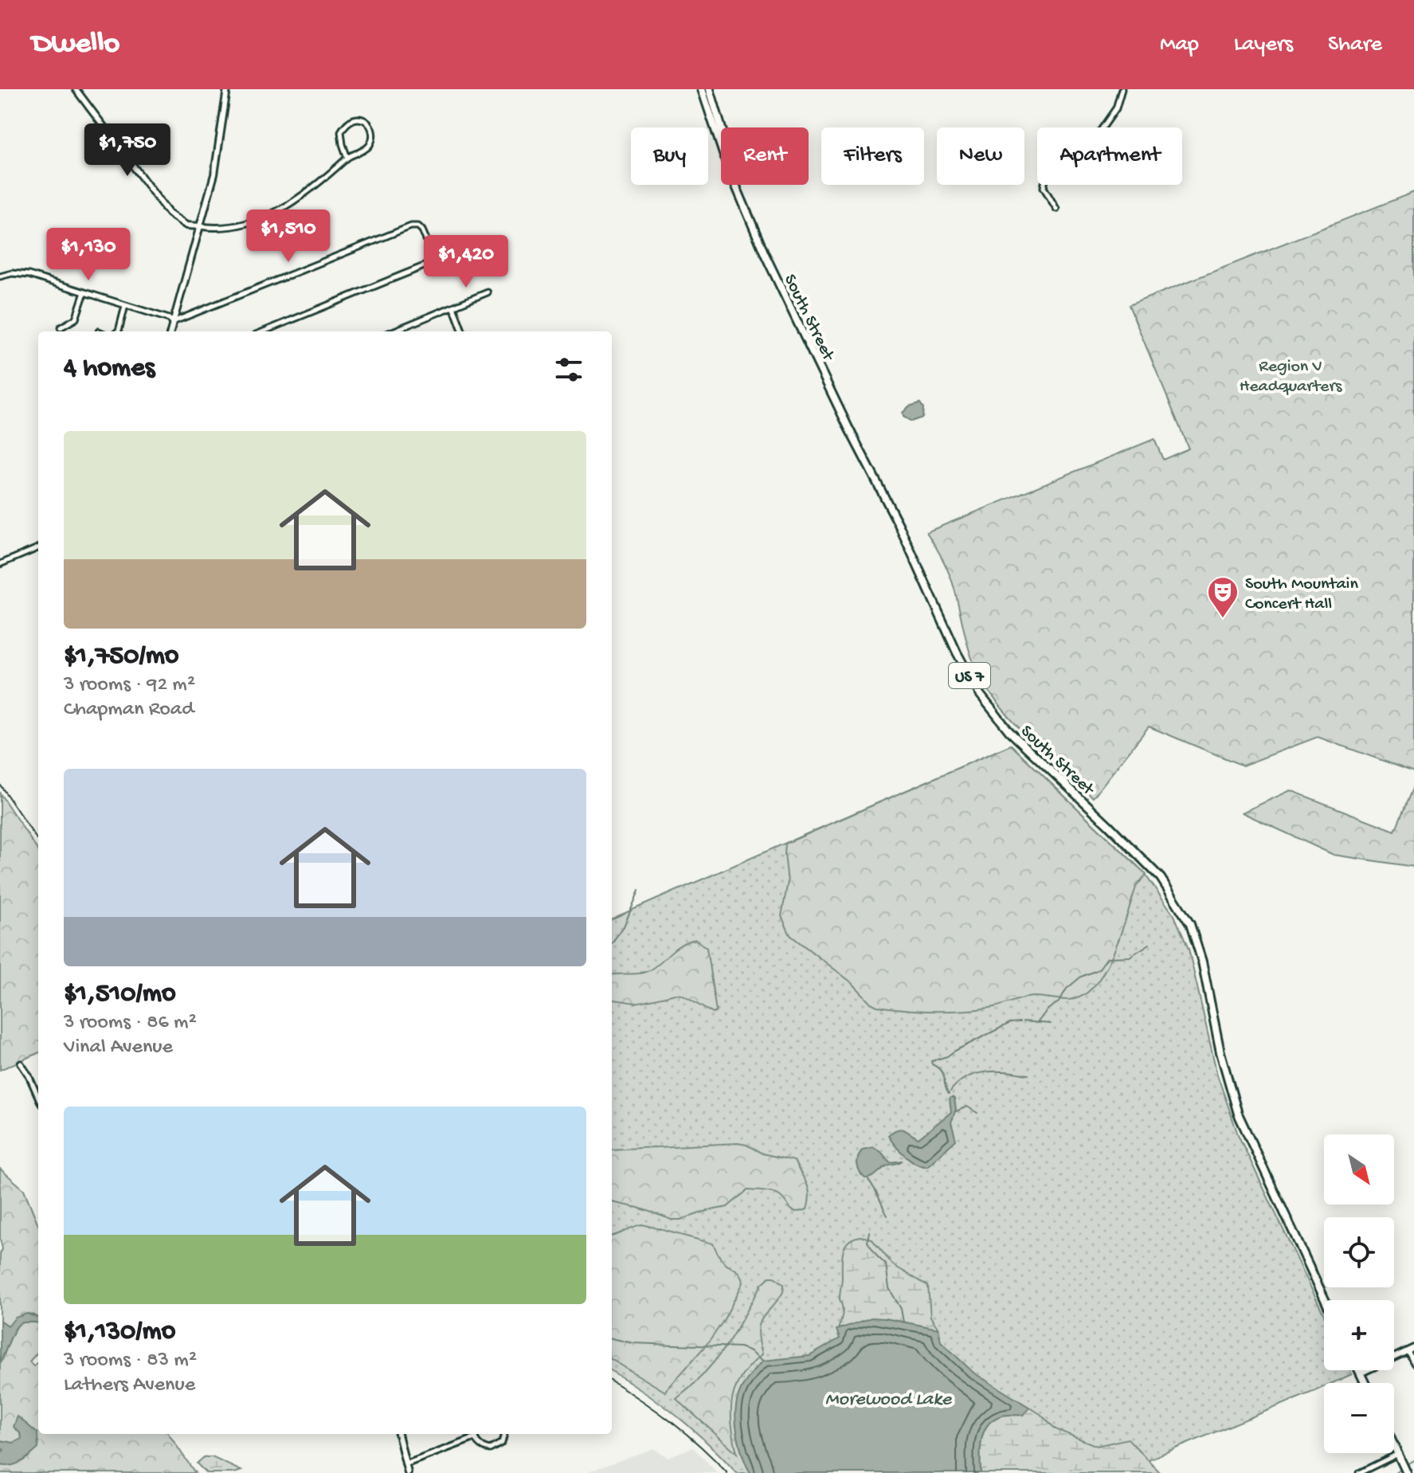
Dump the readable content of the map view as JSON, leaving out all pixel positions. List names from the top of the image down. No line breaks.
{"streets":{"highway":["South Street","US 7"]},"water":["Morewood Lake"],"parks":["Region V Headquarters"],"places":{"theatre":["South Mountain Concert Hall"]},"north":"bottom right","page":{"header":"Dwello","nav":["Map","Layers","Share"],"price":["$1,750","$1,510","$1,130","$1,420"],"chip":["Buy","Rent","Filters","New","Apartment"],"heading":"4 homes","list":[{"name":"$1,750/mo","note":"3 rooms · 92 m² · Chapman Road"},{"name":"$1,510/mo","note":"3 rooms · 86 m² · Vinal Avenue"},{"name":"$1,130/mo","note":"3 rooms · 83 m² · Lathers Avenue"}],"map_buttons":["+","−"]}}
